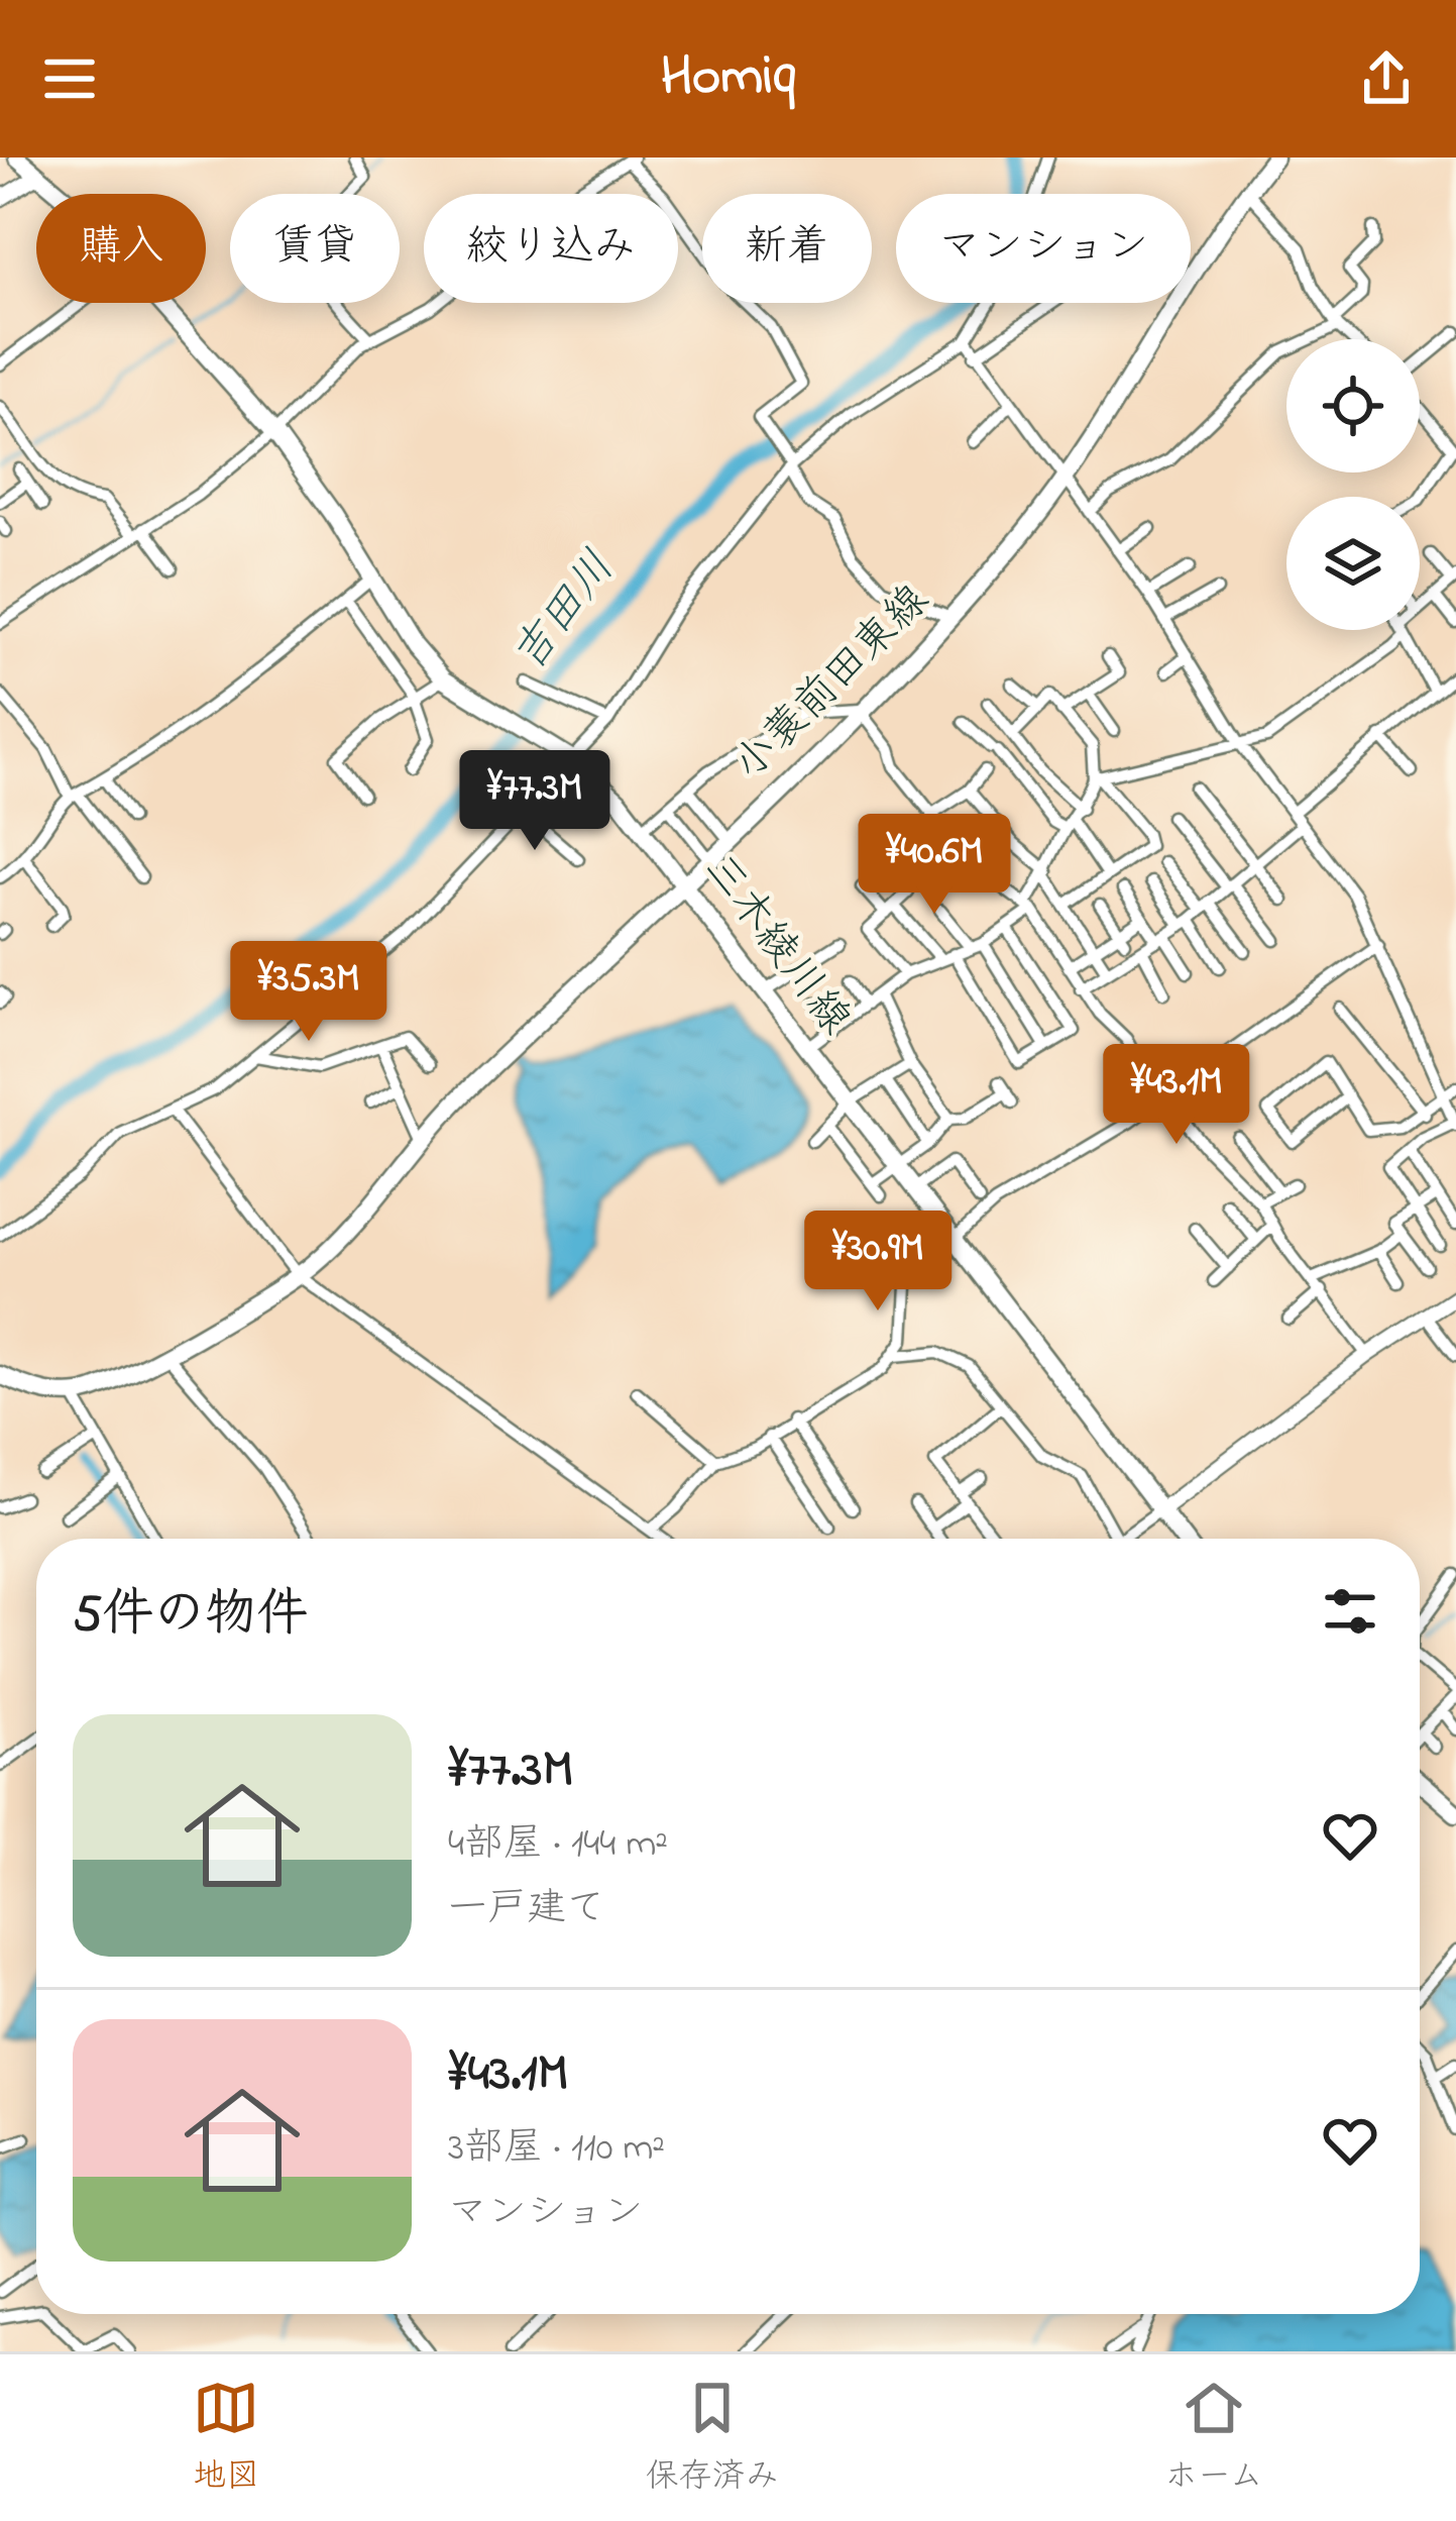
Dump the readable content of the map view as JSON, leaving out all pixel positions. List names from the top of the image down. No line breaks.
{"streets":{"main road":["小蓑前田東線","三木綾川線"]},"crossings":[["小蓑前田東線","三木綾川線"]],"water":["吉田川"],"page":{"header":"Homiq","chip":["購入","賃貸","絞り込み","新着","マンション"],"price":["¥77.3M","¥40.6M","¥35.3M","¥43.1M","¥30.9M"],"heading":"5件の物件","list":[{"name":"¥77.3M","note":"4部屋 · 144 m² · 一戸建て"},{"name":"¥43.1M","note":"3部屋 · 110 m² · マンション"}],"tabs":["地図","保存済み","ホーム"]}}
